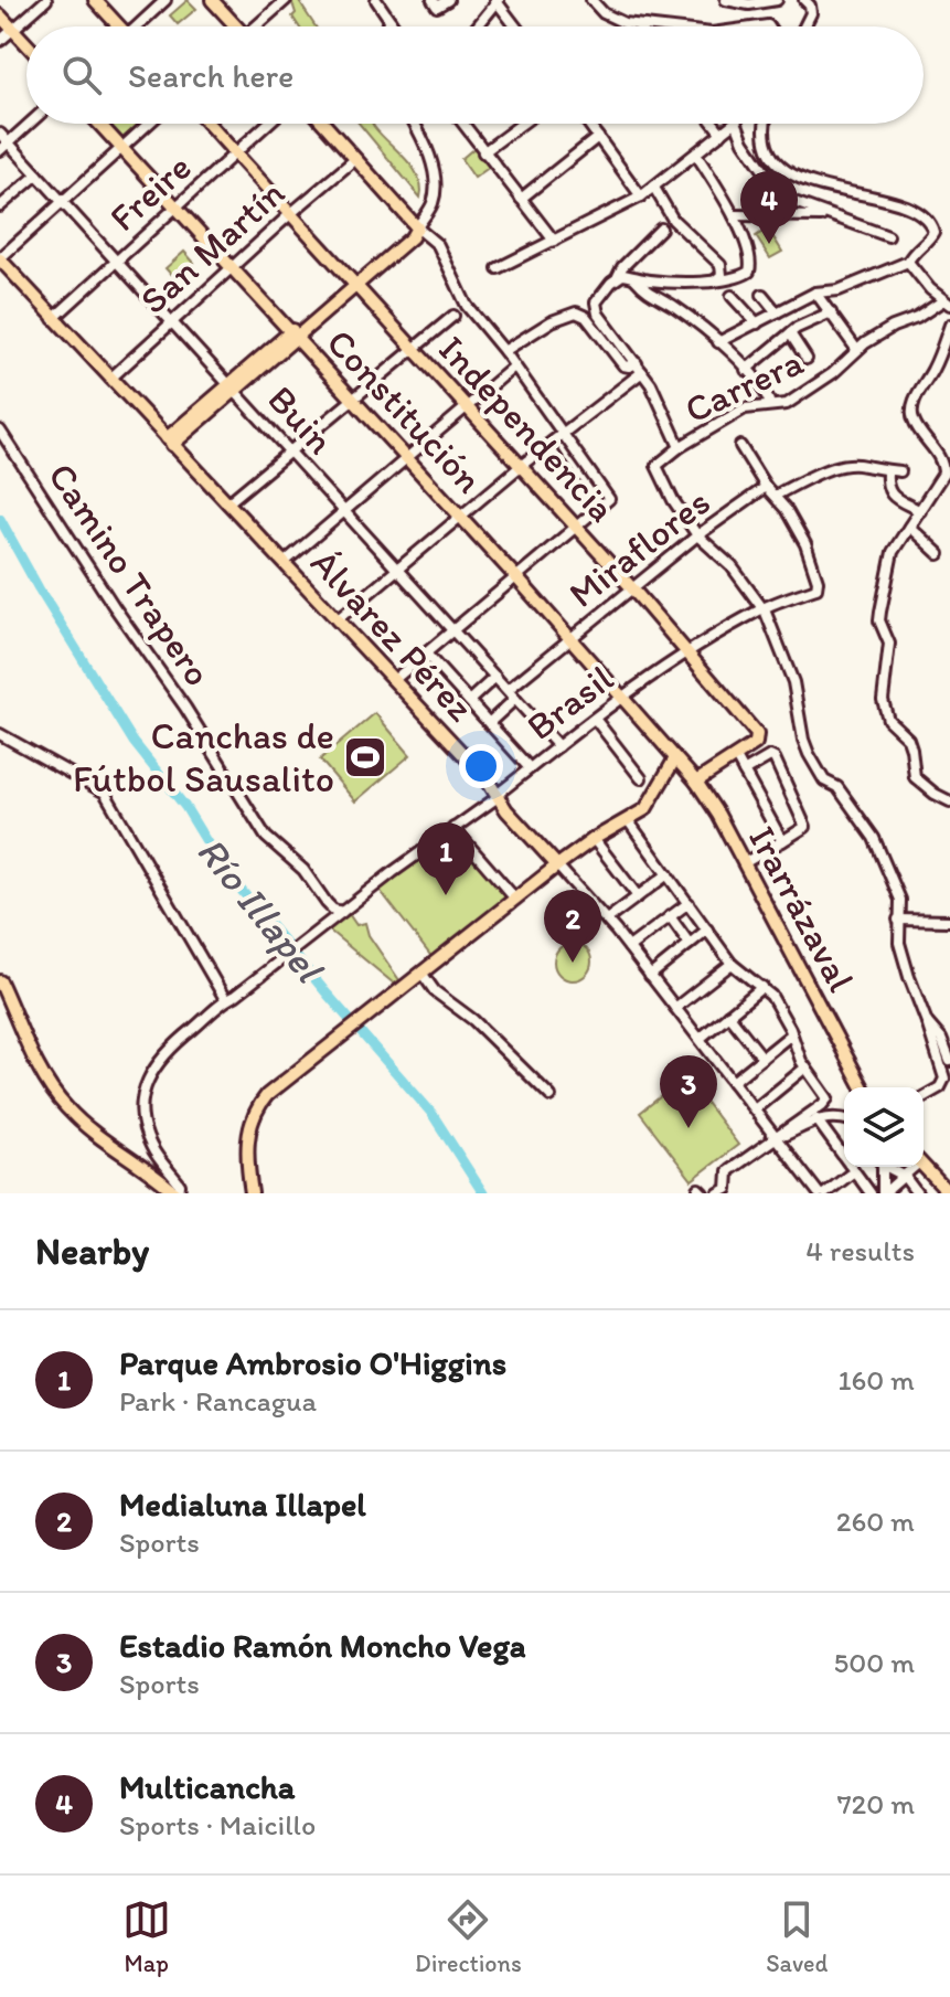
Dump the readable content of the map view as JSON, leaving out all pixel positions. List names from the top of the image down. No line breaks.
{"streets":{"main road":["Constitución","Independencia","Álvarez Pérez","Irarrázaval"],"street":["Freire","San Martín","Carrera","Buin","Miraflores","Camino Trapero","Brasil"]},"crossings":[["Freire","Constitución"],["Freire","Buin"],["Freire","Independencia"],["Freire","Álvarez Pérez"],["San Martín","Constitución"],["San Martín","Buin"],["San Martín","Independencia"],["San Martín","Álvarez Pérez"],["Carrera","Miraflores"],["Constitución","Miraflores"],["Constitución","Brasil"],["Constitución","Irarrázaval"],["Buin","Miraflores"],["Buin","Brasil"],["Independencia","Miraflores"],["Independencia","Brasil"],["Camino Trapero","Brasil"],["Álvarez Pérez","Brasil"]],"water":["Río Illapel"],"places":{"sports":["Canchas de Fútbol Sausalito"]},"page":{"search":"Search here","pins":["4","1","2","3"],"heading":["Nearby","4 results"],"list":[{"mark":"1","name":"Parque Ambrosio O'Higgins","note":"Park · Rancagua","value":"160 m"},{"mark":"2","name":"Medialuna Illapel","note":"Sports","value":"260 m"},{"mark":"3","name":"Estadio Ramón Moncho Vega","note":"Sports","value":"500 m"},{"mark":"4","name":"Multicancha","note":"Sports · Maicillo","value":"720 m"}],"nav":["Map","Directions","Saved"]}}
